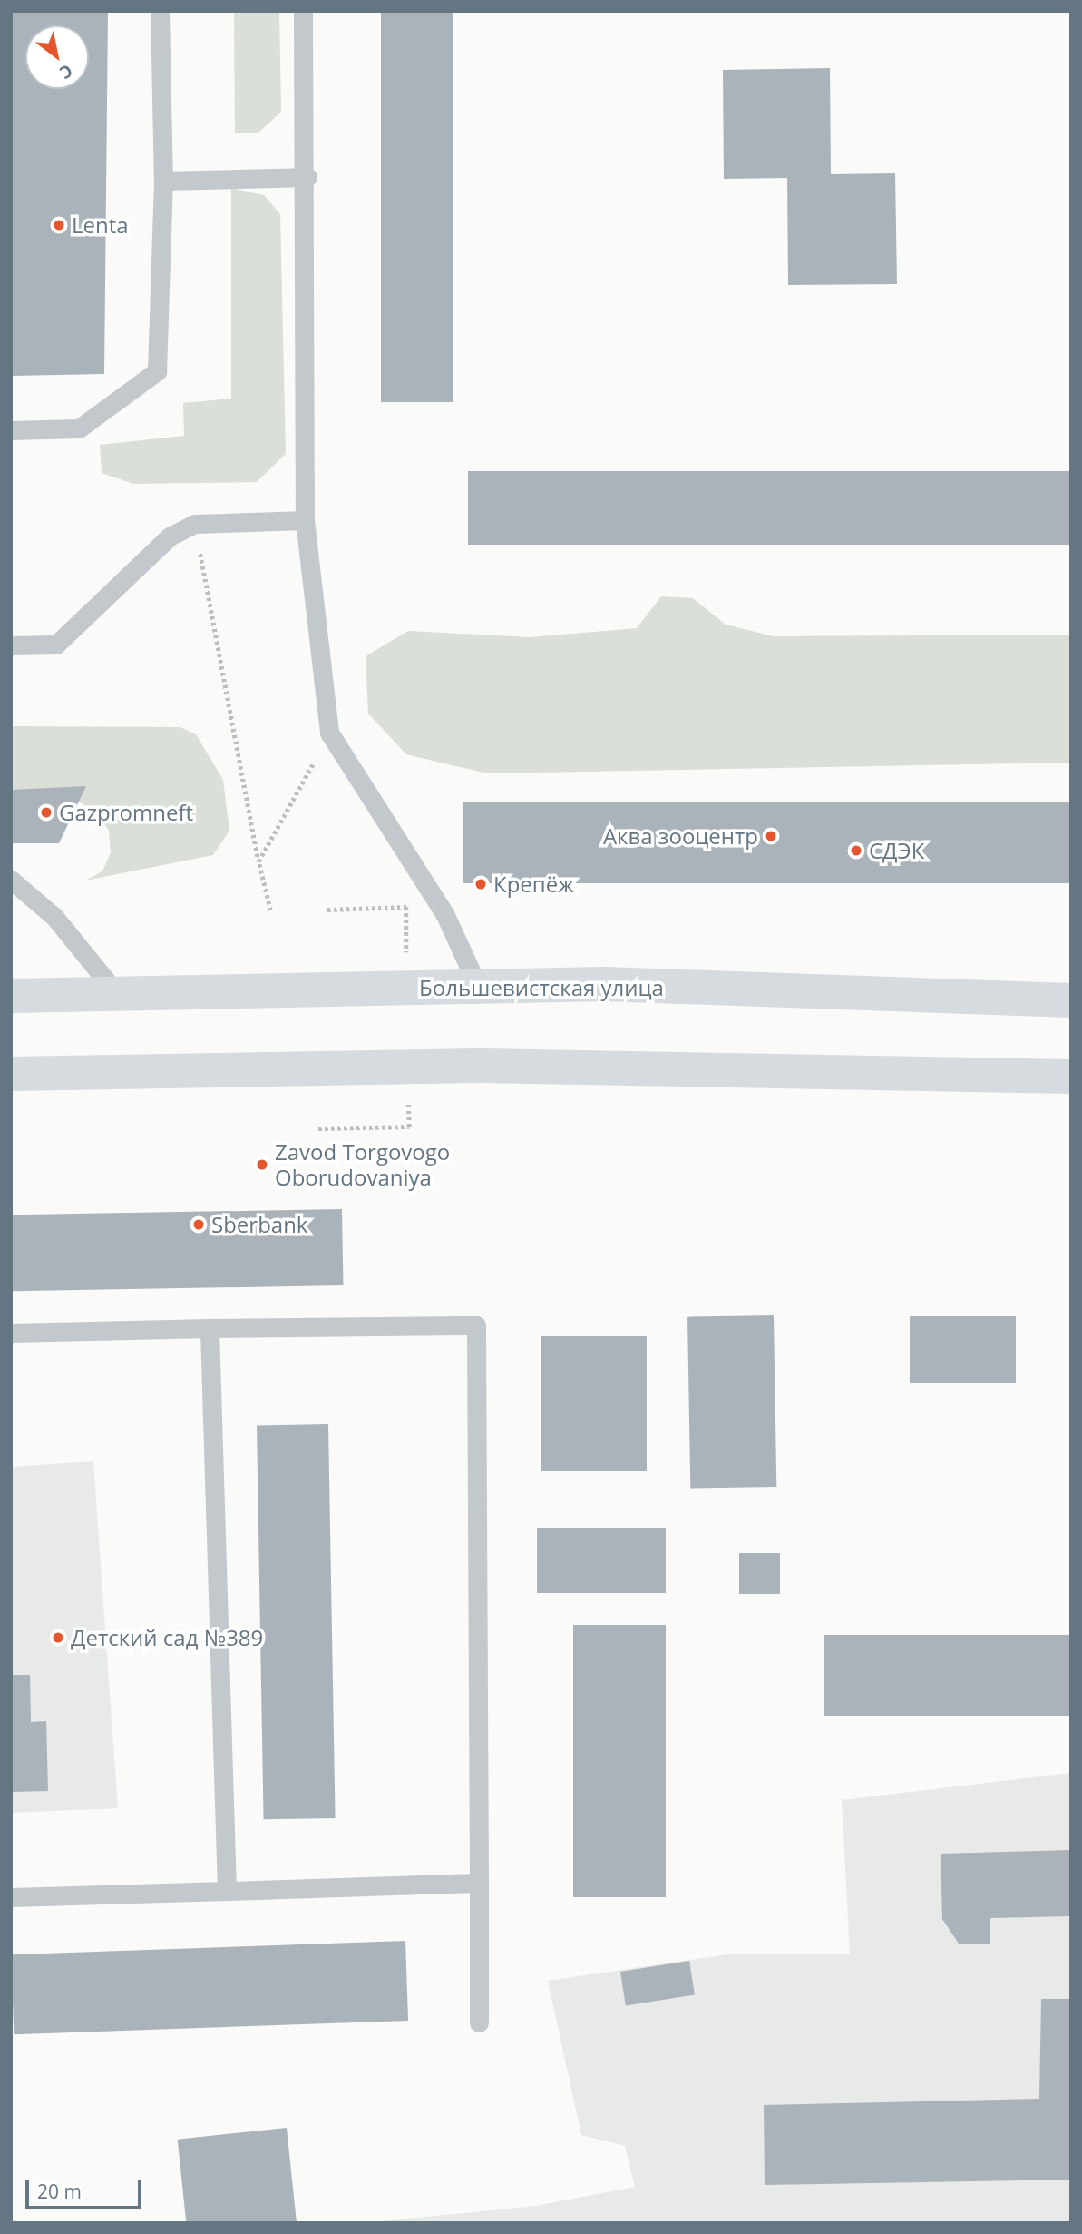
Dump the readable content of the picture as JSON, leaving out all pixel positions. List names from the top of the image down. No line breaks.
{"streets":{"highway":["Большевистская улица"]},"places":["Lenta","Gazpromneft","Аква зооцентр","СДЭК","Крепёж","Zavod Torgovogo Oborudovaniya","Sberbank","Детский сад №389"],"scale_bar":"20 m","north":"bottom right"}
